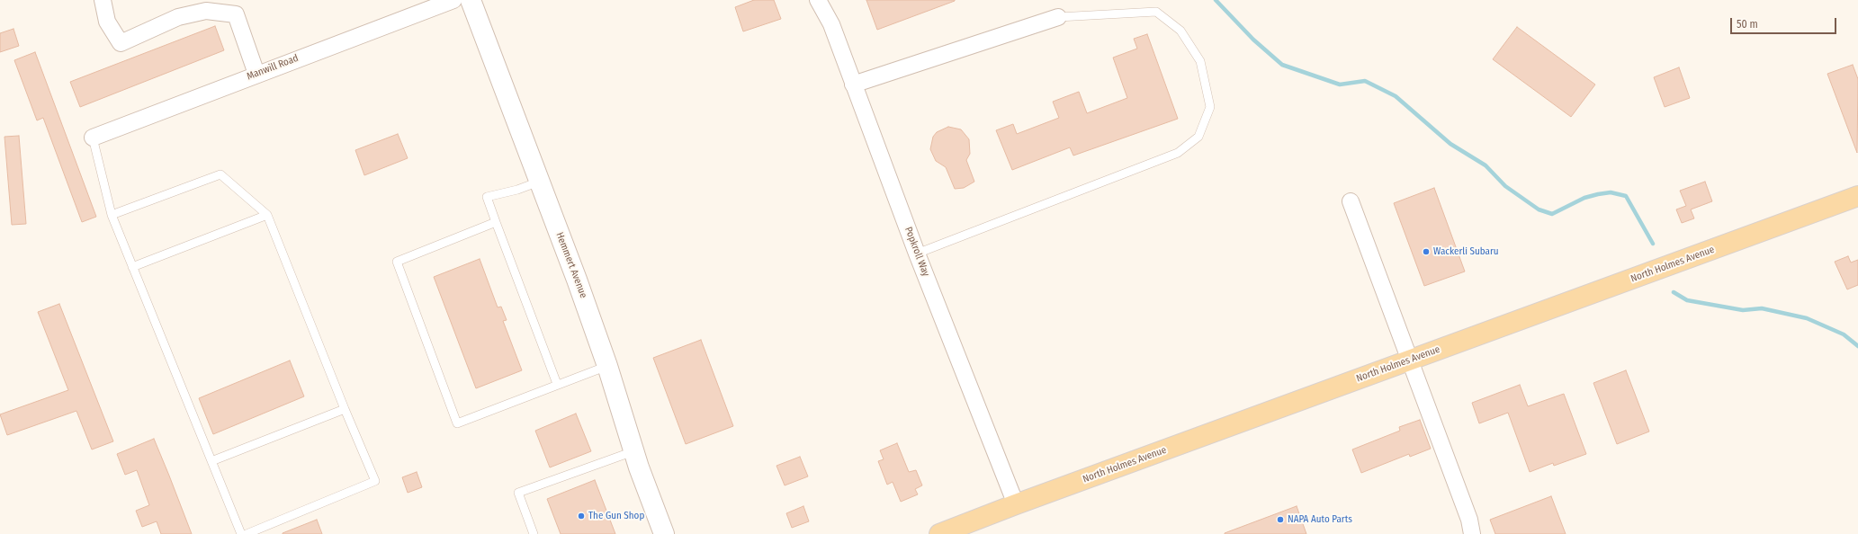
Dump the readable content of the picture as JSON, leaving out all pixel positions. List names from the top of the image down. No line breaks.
{"streets":{"main road":["North Holmes Avenue"],"street":["Manwill Road","Popkroll Way","Hemmert Avenue"]},"crossings":[["Popkroll Way","North Holmes Avenue"]],"places":["Wackerli Subaru","The Gun Shop","NAPA Auto Parts"],"scale_bar":"50 m"}
